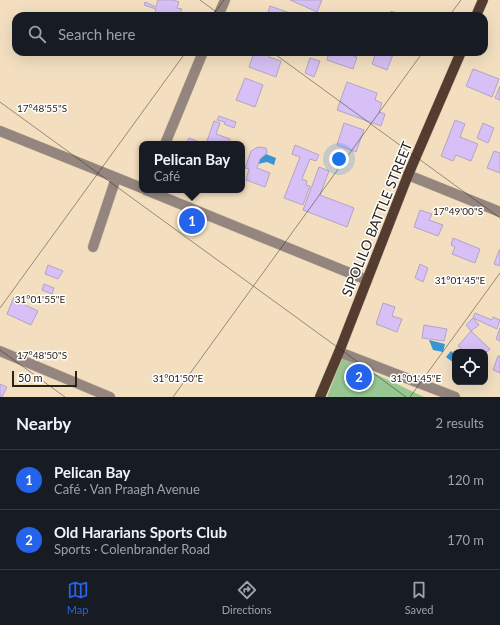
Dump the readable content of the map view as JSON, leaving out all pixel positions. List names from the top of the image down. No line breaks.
{"streets":{"main road":["SIPOLILO BATTLE STREET"]},"scale_bar":"50 m","page":{"search":"Search here","popup":["Pelican Bay","Café"],"pins":["1","2"],"scale":"50 m","heading":["Nearby","2 results"],"list":[{"mark":"1","name":"Pelican Bay","note":"Café · Van Praagh Avenue","value":"120 m"},{"mark":"2","name":"Old Hararians Sports Club","note":"Sports · Colenbrander Road","value":"170 m"}],"nav":["Map","Directions","Saved"]},"coordinates":["17°48'55\"S","17°49'00\"S","31°01'45\"E","31°01'55\"E","17°48'50\"S","31°01'50\"E"]}
